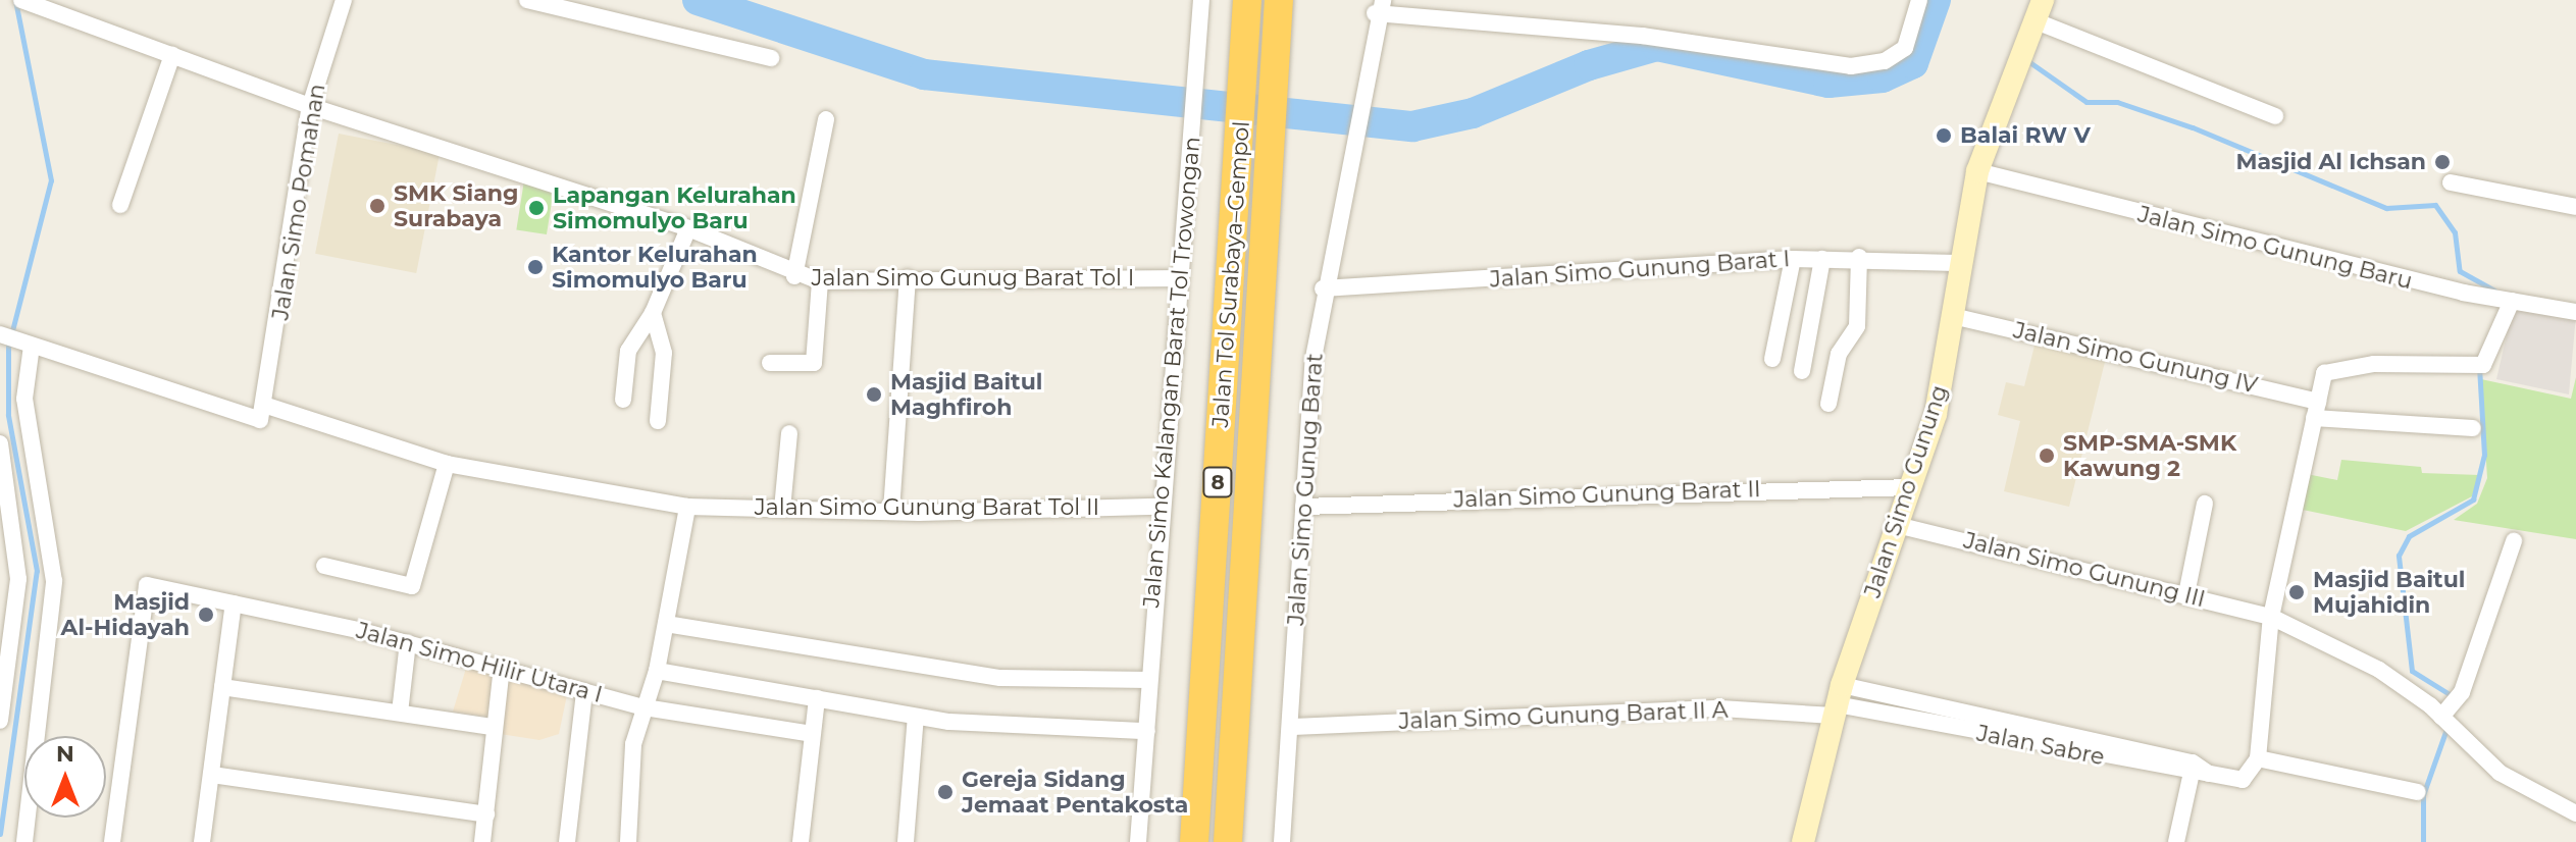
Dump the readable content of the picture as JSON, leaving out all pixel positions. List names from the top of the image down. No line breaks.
{"streets":{"highway":["Jalan Tol Surabaya–Gempol","8"],"main road":["Jalan Simo Gunung"],"street":["Jalan Simo Pomahan","Jalan Simo Gunung Baru","Jalan Simo Gunung Barat I","Jalan Simo Gunug Barat Tol I","Jalan Simo Gunung IV","Jalan Simo Kalangan Barat Tol Trowongan","Jalan Simo Gunug Barat","Jalan Simo Gunung Barat II","Jalan Simo Gunung Barat Tol II","Jalan Simo Gunung III","Jalan Simo Hilir Utara I","Jalan Simo Gunung Barat II A","Jalan Sabre"]},"crossings":[["Jalan Simo Pomahan","Jalan Simo Gunug Barat Tol I"],["Jalan Simo Pomahan","Jalan Simo Gunung Barat Tol II"],["Jalan Simo Gunung Baru","Jalan Simo Gunung"],["Jalan Simo Gunung Barat I","Jalan Simo Gunug Barat"],["Jalan Simo Gunung Barat I","Jalan Simo Gunung"],["Jalan Simo Gunug Barat Tol I","Jalan Simo Kalangan Barat Tol Trowongan"],["Jalan Simo Gunung IV","Jalan Simo Gunung"],["Jalan Simo Kalangan Barat Tol Trowongan","Jalan Simo Gunung Barat Tol II"],["Jalan Simo Gunug Barat","Jalan Simo Gunung Barat II"],["Jalan Simo Gunug Barat","Jalan Simo Gunung Barat II A"],["Jalan Simo Gunung","Jalan Simo Gunung Barat II"],["Jalan Simo Gunung","Jalan Simo Gunung III"],["Jalan Simo Gunung","Jalan Simo Gunung Barat II A"],["Jalan Simo Gunung","Jalan Sabre"],["Jalan Simo Gunung Barat II A","Jalan Sabre"]],"places":["Balai RW V","Masjid Al Ichsan","SMK Siang Surabaya","Lapangan Kelurahan Simomulyo Baru","Kantor Kelurahan Simomulyo Baru","Masjid Baitul Maghfiroh","SMP-SMA-SMK Kawung 2","Masjid Baitul Mujahidin","Masjid Al-Hidayah","Gereja Sidang Jemaat Pentakosta"],"north":"top"}
